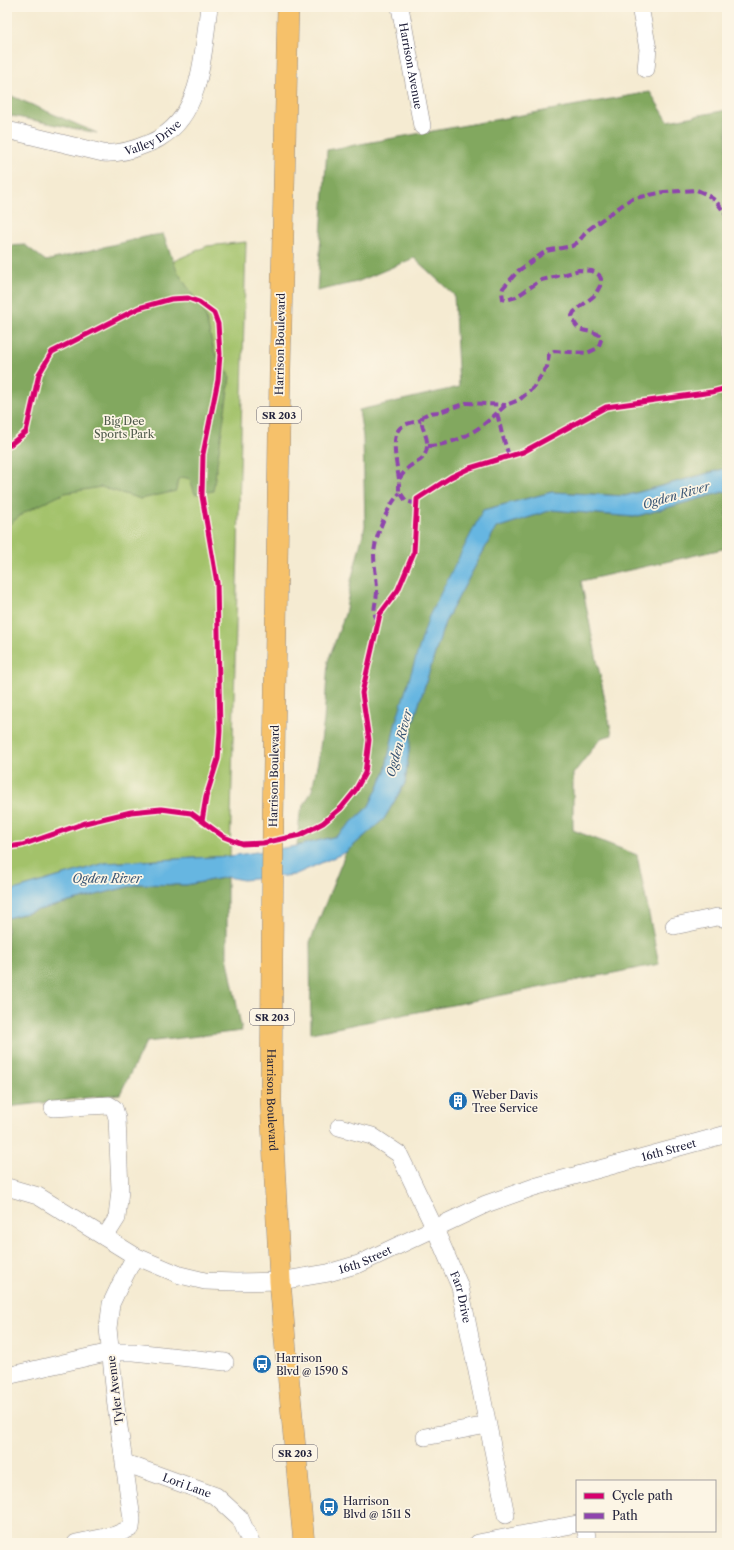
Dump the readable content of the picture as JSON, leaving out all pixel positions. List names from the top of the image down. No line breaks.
{"streets":{"main road":["Harrison Boulevard","SR 203"],"street":["Harrison Avenue","Valley Drive","16th Street","Farr Drive","Tyler Avenue","Lori Lane"]},"crossings":[["Harrison Boulevard","16th Street"],["16th Street","Farr Drive"],["16th Street","Tyler Avenue"],["Tyler Avenue","Lori Lane"]],"water":["Ogden River"],"parks":["Big Dee Sports Park"],"places":{"building":["Weber Davis Tree Service"],"bus stop":["Harrison Blvd @ 1590 S","Harrison Blvd @ 1511 S"]},"legend":["Cycle path","Path"]}
